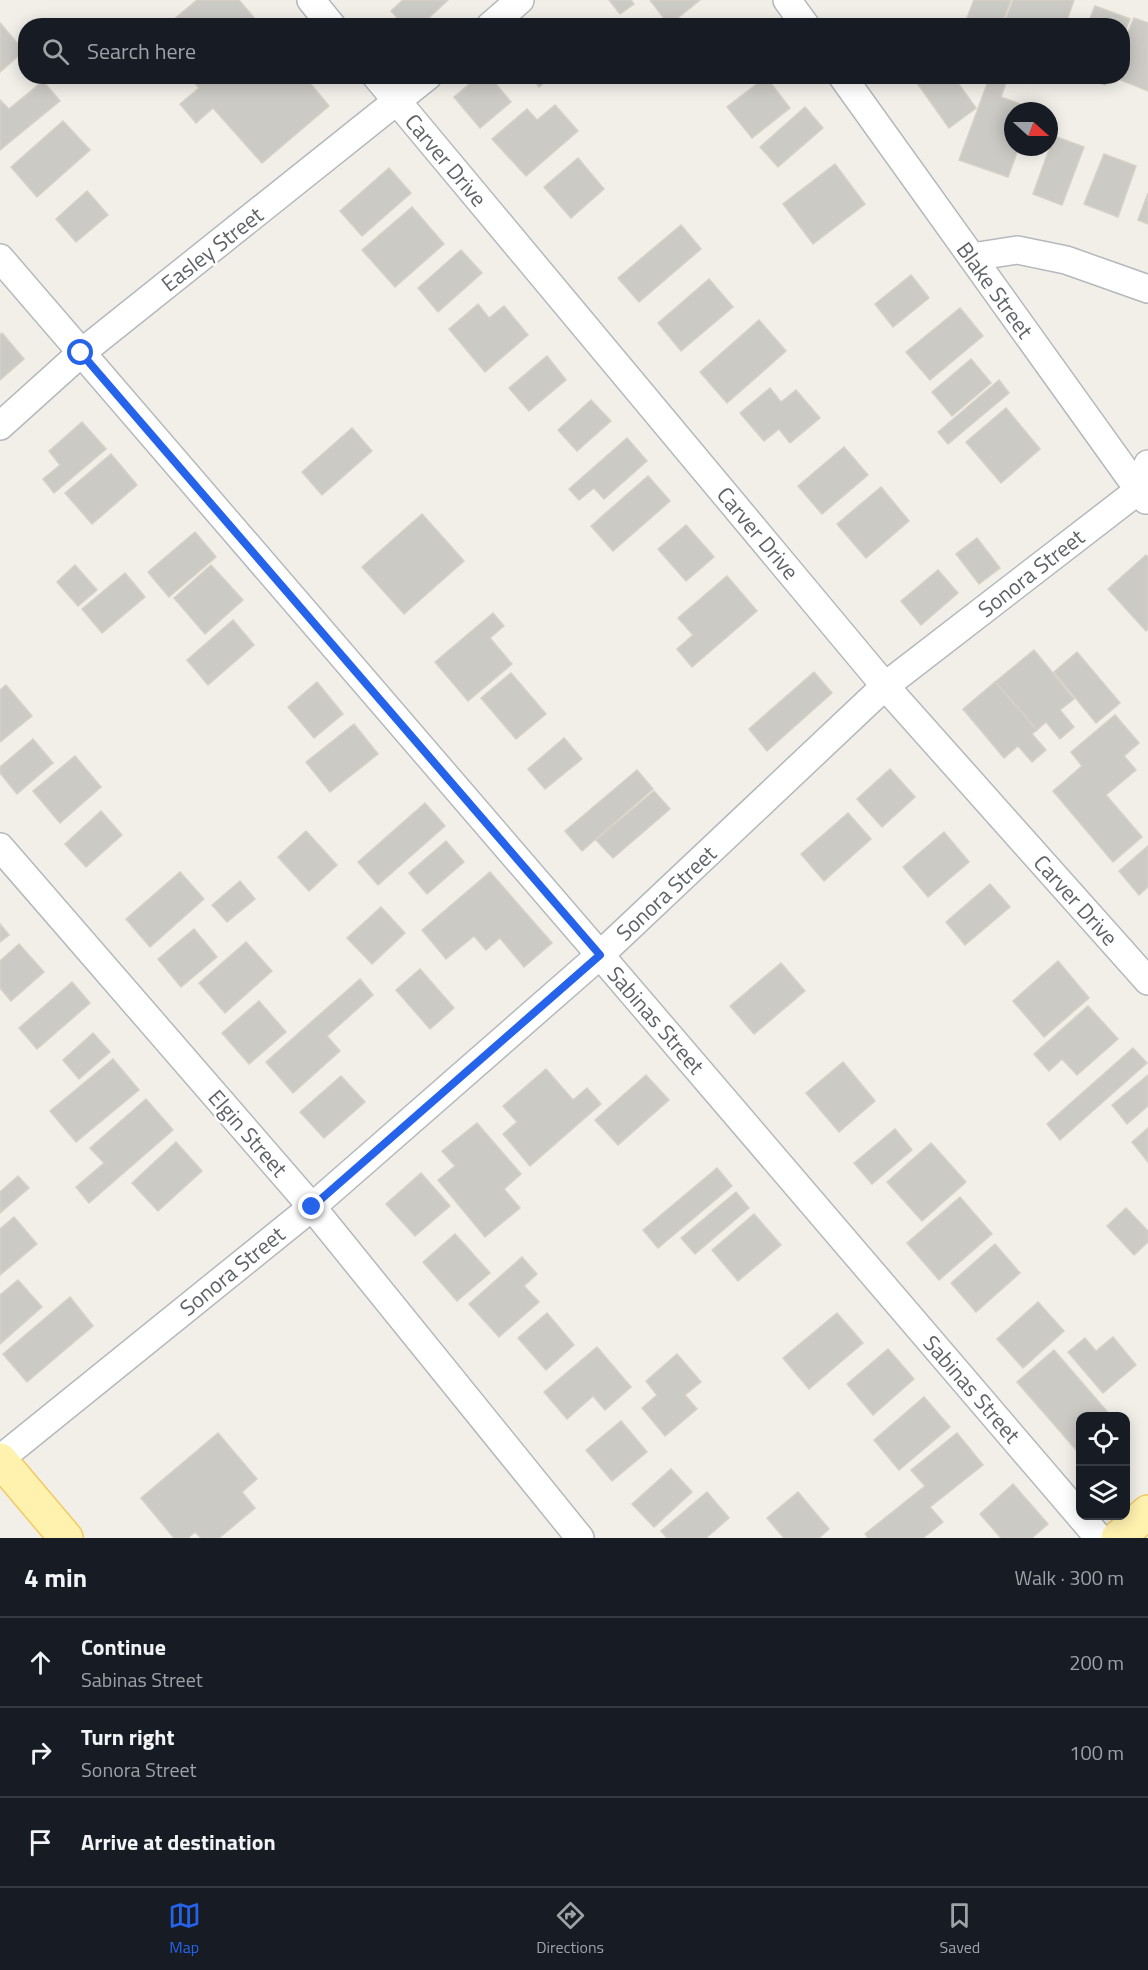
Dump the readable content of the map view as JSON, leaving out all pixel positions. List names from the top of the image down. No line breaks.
{"streets":{"street":["Carver Drive","Easley Street","Blake Street","Sonora Street","Sabinas Street","Elgin Street"]},"crossings":[["Carver Drive","Easley Street"],["Carver Drive","Sonora Street"],["Easley Street","Sabinas Street"],["Blake Street","Sonora Street"],["Sonora Street","Sabinas Street"],["Sonora Street","Elgin Street"]],"north":"right","page":{"search":"Search here","heading":["4 min","Walk · 300 m"],"list":[["Continue","Sabinas Street","200 m"],["Turn right","Sonora Street","100 m"],"Arrive at destination"],"nav":["Map","Directions","Saved"]}}
